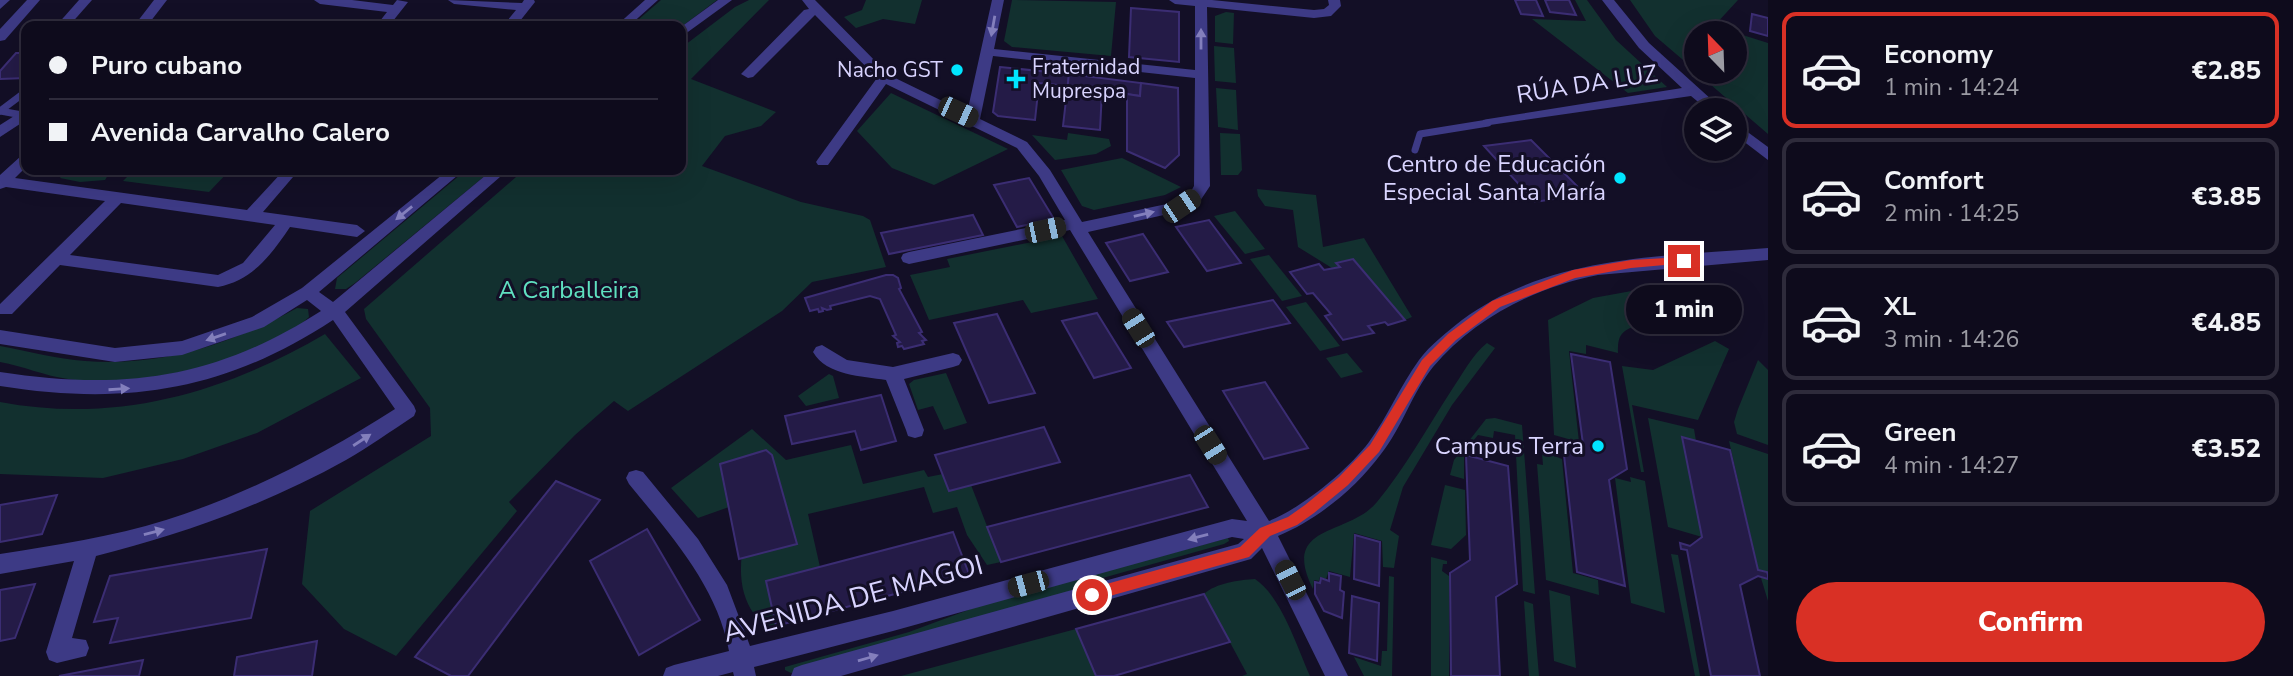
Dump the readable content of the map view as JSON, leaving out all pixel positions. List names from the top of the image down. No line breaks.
{"streets":{"street":["RÚA DA LUZ","AVENIDA DE MAGOI"]},"parks":["A Carballeira"],"places":{"other":["Nacho GST","Centro de Educación Especial Santa María","Campus Terra"],"health":["Fraternidad Muprespa"]},"north":"top left","page":{"list":[{"name":"Economy","note":"1 min · 14:24","value":"€2.85"},{"name":"Comfort","note":"2 min · 14:25","value":"€3.85"},{"name":"XL","note":"3 min · 14:26","value":"€4.85"},{"name":"Green","note":"4 min · 14:27","value":"€3.52"}],"banner":["Puro cubano","Avenida Carvalho Calero"],"bubble":"1 min","buttons":"Confirm"}}
